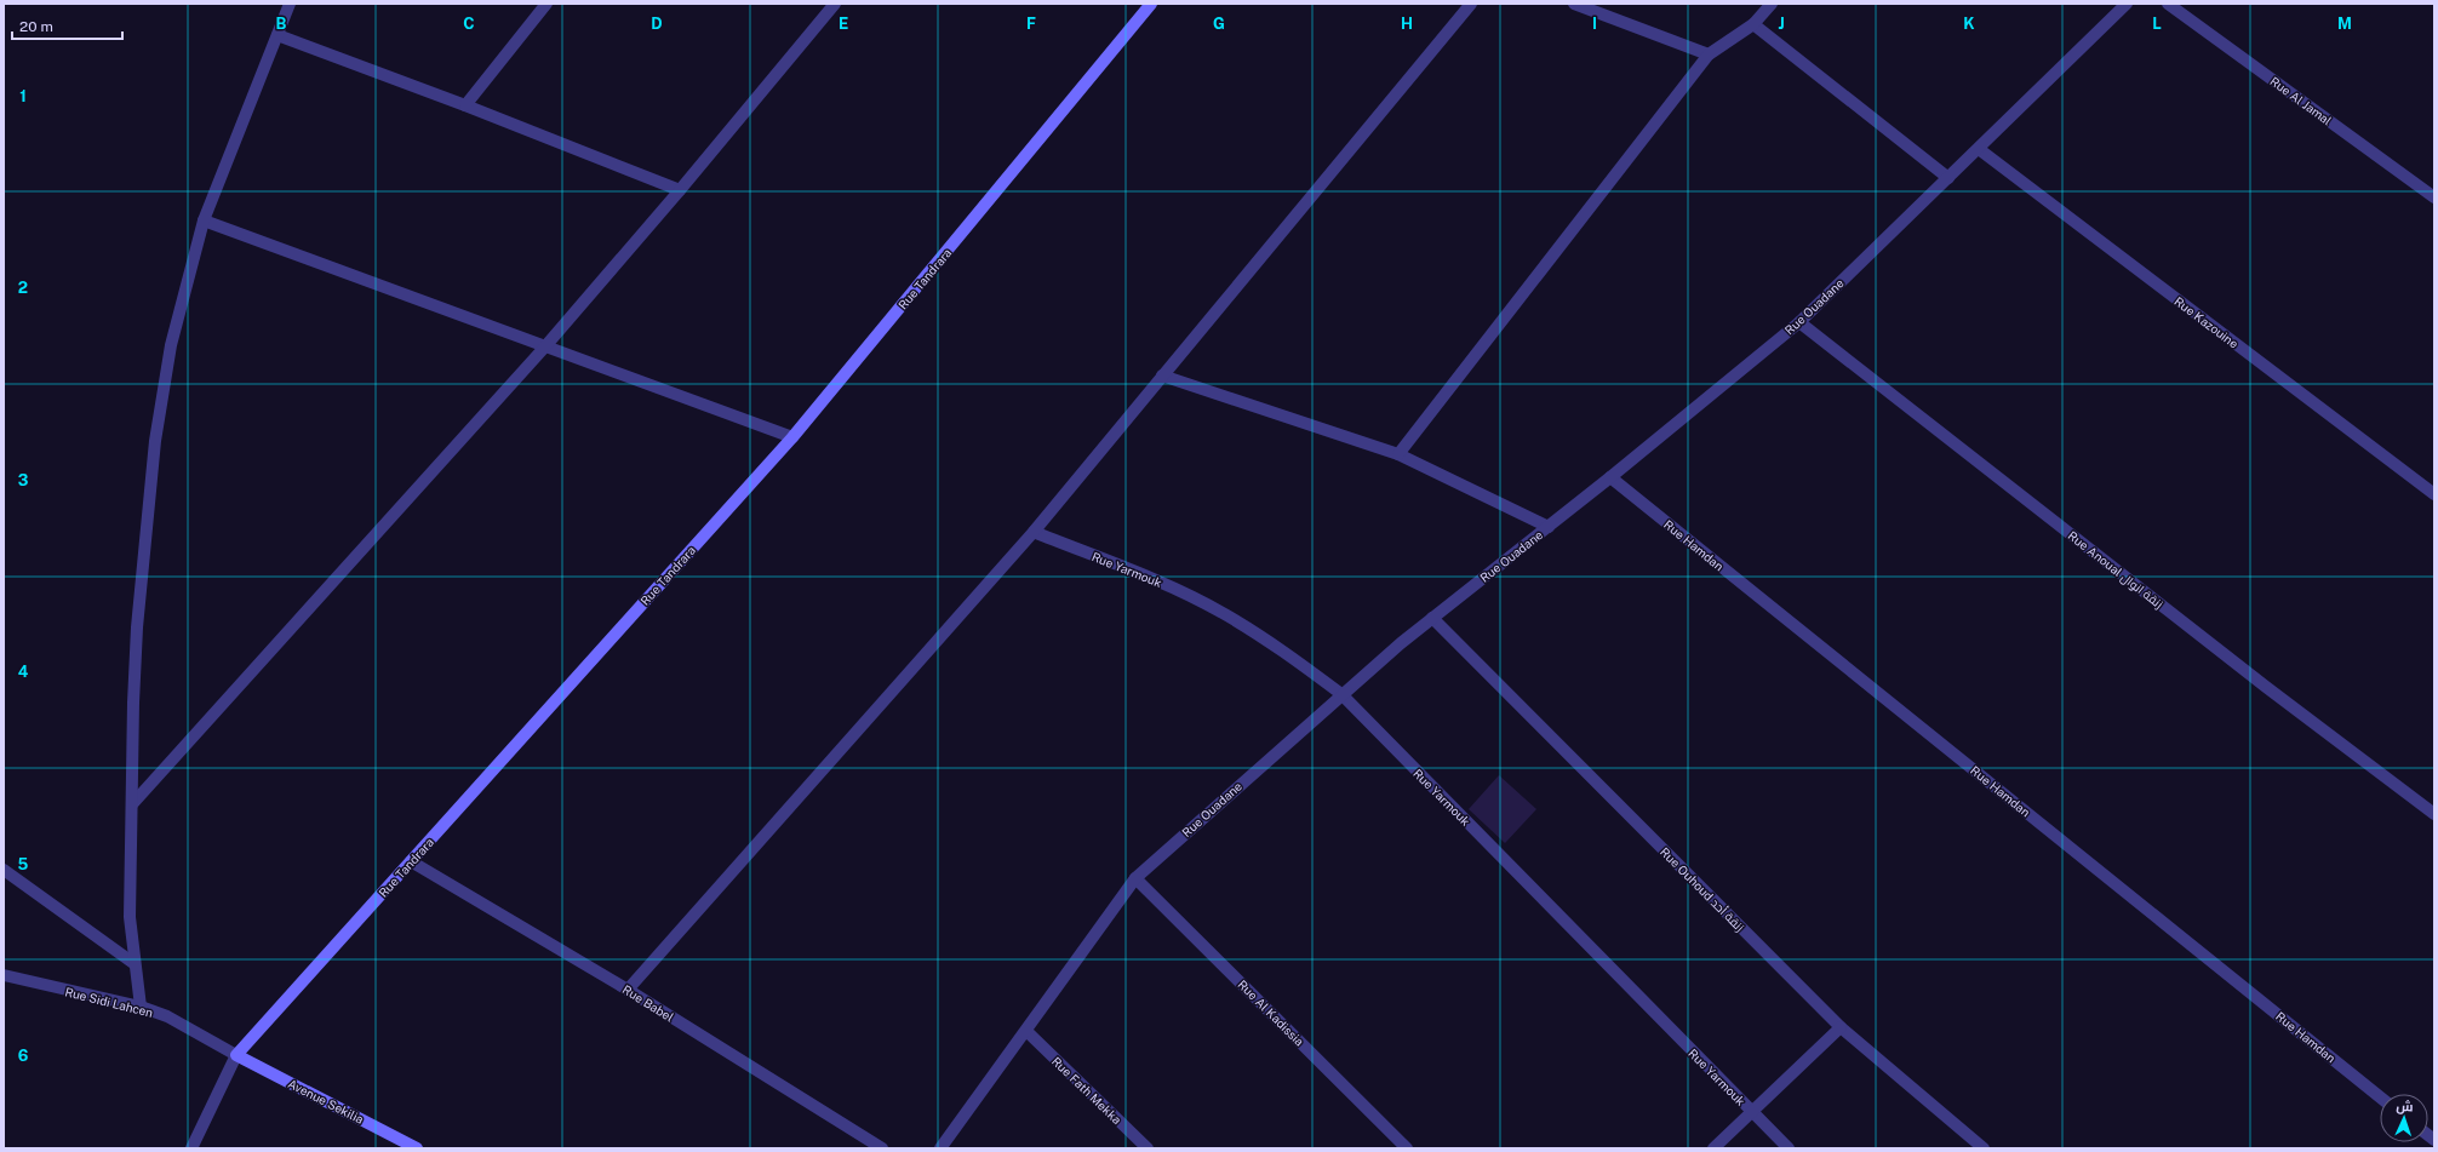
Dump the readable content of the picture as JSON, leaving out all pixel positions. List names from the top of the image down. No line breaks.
{"streets":{"main road":["Rue Tandrara","Avenue Sekilia"],"street":["Rue Al Jamal","Rue Ouadane","Rue Kazouine","Rue Hamdan","Rue Yarmouk","Rue Anoual زنقة انوال","Rue Ouhoud زنقة أحد","Rue Sidi Lahcen","Rue Babel","Rue Al Kadissia","Rue Fath Mekka"]},"crossings":[["Rue Tandrara","Rue Sidi Lahcen"],["Rue Tandrara","Rue Babel"],["Rue Tandrara","Avenue Sekilia"],["Rue Ouadane","Rue Kazouine"],["Rue Ouadane","Rue Hamdan"],["Rue Ouadane","Rue Yarmouk"],["Rue Ouadane","Rue Anoual زنقة انوال"],["Rue Ouadane","Rue Ouhoud زنقة أحد"],["Rue Ouadane","Rue Al Kadissia"],["Rue Ouadane","Rue Fath Mekka"],["Rue Sidi Lahcen","Avenue Sekilia"]],"scale_bar":"20 m","north":"top","grid":{"columns":["B","C","D","E","F","G","H","I","J","K","L","M"],"rows":["1","2","3","4","5","6"]}}
